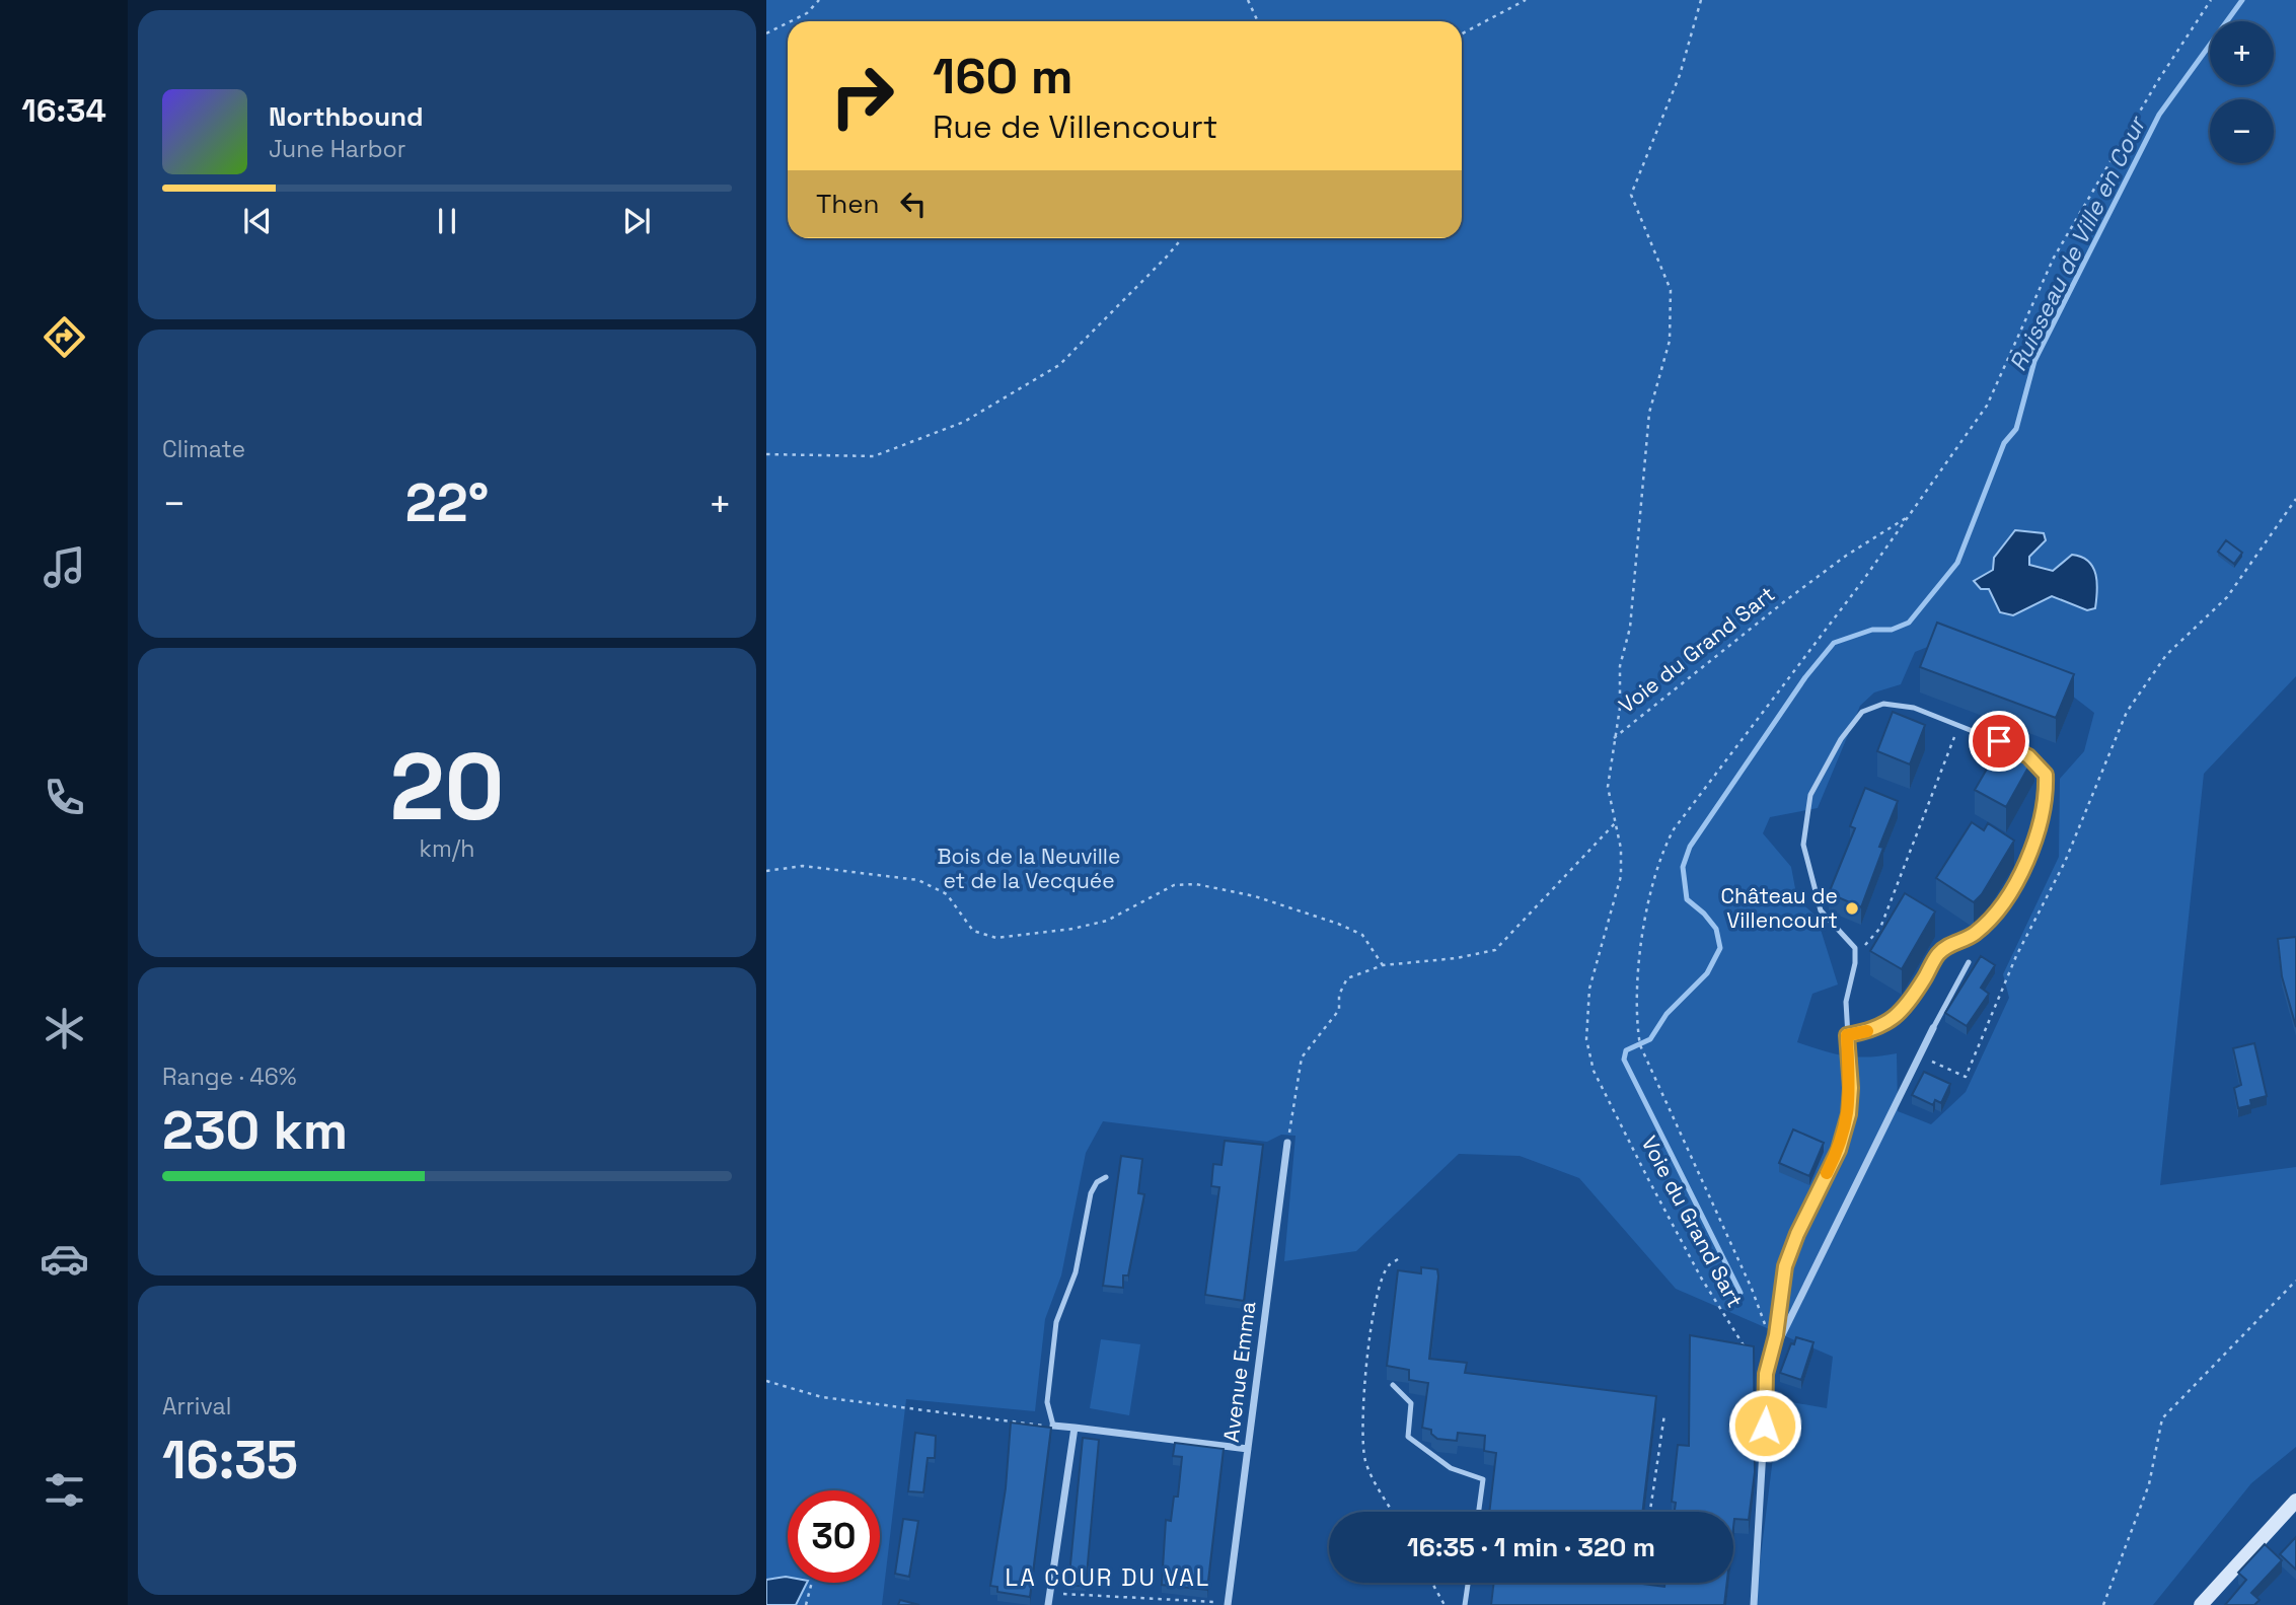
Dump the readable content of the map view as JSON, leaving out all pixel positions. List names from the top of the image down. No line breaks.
{"streets":{"street":["Avenue Emma"],"path":["Voie du Grand Sart"]},"districts":["LA COUR DU VAL"],"water":["Ruisseau de Ville en Cour"],"parks":["Bois de la Neuville et de la Vecquée"],"places":["Château de Villencourt"],"page":{"tabs":"16:34","map_buttons":["+","−"],"turn":["160 m","Rue de Villencourt"],"song":["Northbound","June Harbor"],"then":"Then","tile":["Climate",["20","km/h"],["Range · 46%","230 km"],["Arrival","16:35"]],"heat":["−","22°","+"],"limit":"30","trip":"16:35 · 1 min · 320 m"}}
